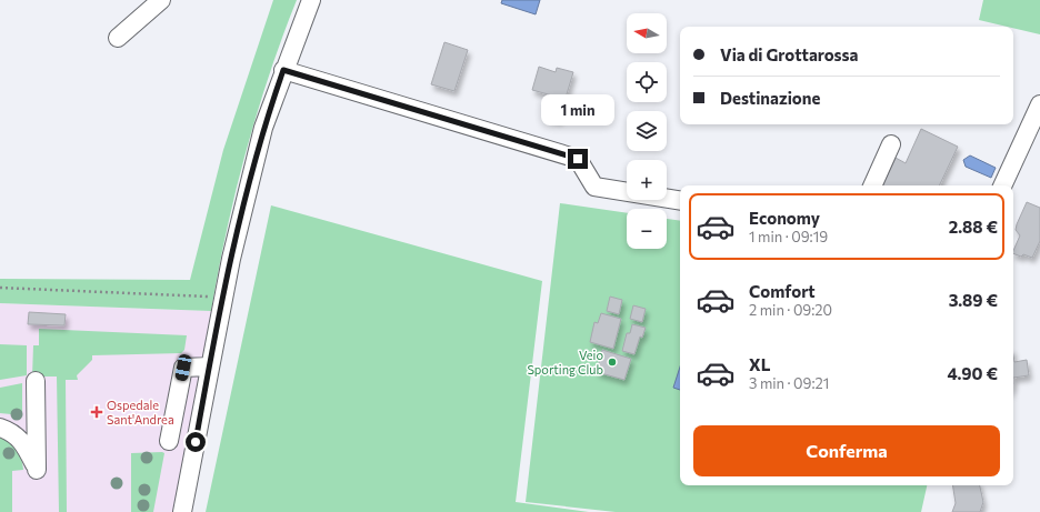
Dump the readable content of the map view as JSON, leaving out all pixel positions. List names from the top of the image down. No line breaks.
{"places":{"other":["Veio Sporting Club"],"health":["Ospedale Sant'Andrea"]},"north":"left","page":{"map_buttons":["+","−"],"banner":["Via di Grottarossa","Destinazione"],"bubble":"1 min","list":[{"name":"Economy","note":"1 min · 09:19","value":"2.88 €"},{"name":"Comfort","note":"2 min · 09:20","value":"3.89 €"},{"name":"XL","note":"3 min · 09:21","value":"4.90 €"}],"buttons":"Conferma"}}
